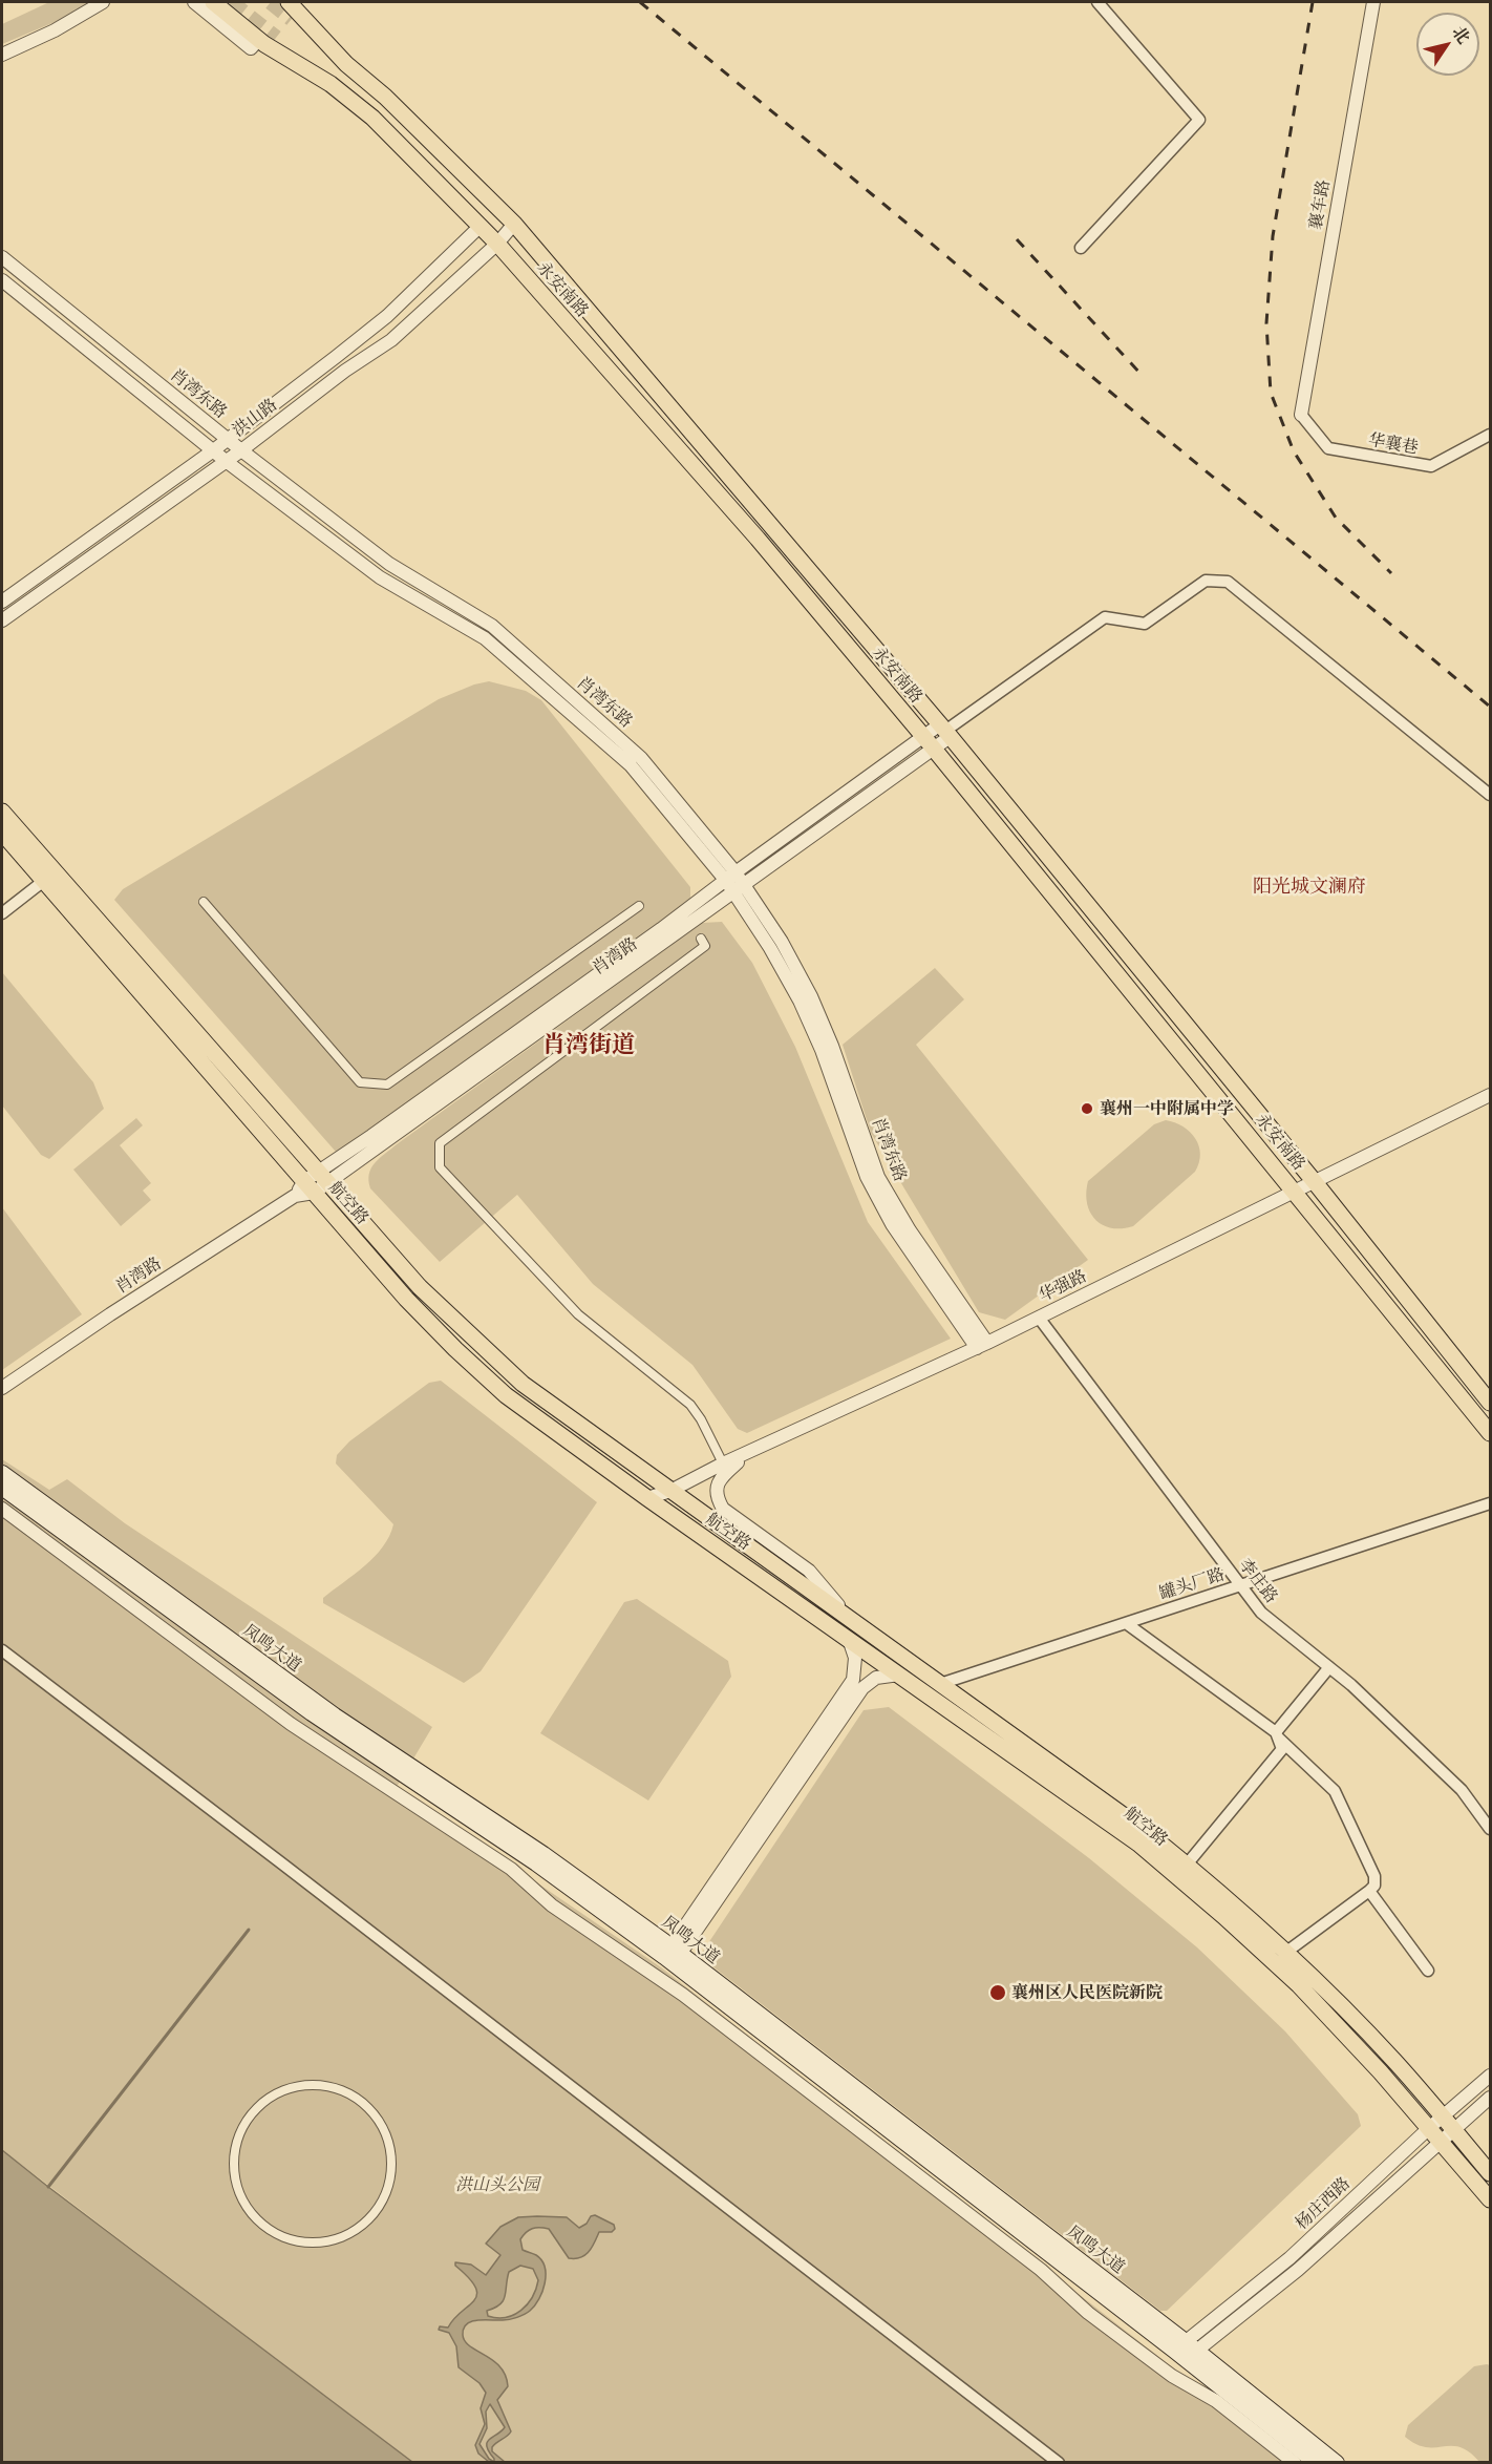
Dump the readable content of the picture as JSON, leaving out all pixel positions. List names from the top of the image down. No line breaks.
{"streets":{"main road":["永安南路","航空路","凤鸣大道"],"street":["襄车路","肖湾东路","洪山路","华襄巷","肖湾路","华强路","李庄路","罐头厂路","杨庄西路"]},"crossings":[["襄车路","华襄巷"],["永安南路","洪山路"],["永安南路","肖湾路"],["永安南路","华强路"],["肖湾东路","洪山路"],["肖湾东路","肖湾路"],["肖湾东路","华强路"],["肖湾路","航空路"],["航空路","华强路"],["航空路","罐头厂路"],["航空路","杨庄西路"],["华强路","李庄路"],["李庄路","罐头厂路"],["凤鸣大道","杨庄西路"]],"districts":["阳光城文澜府","肖湾街道"],"parks":["洪山头公园"],"places":["襄州一中附属中学","襄州区人民医院新院"],"north":"top right"}
